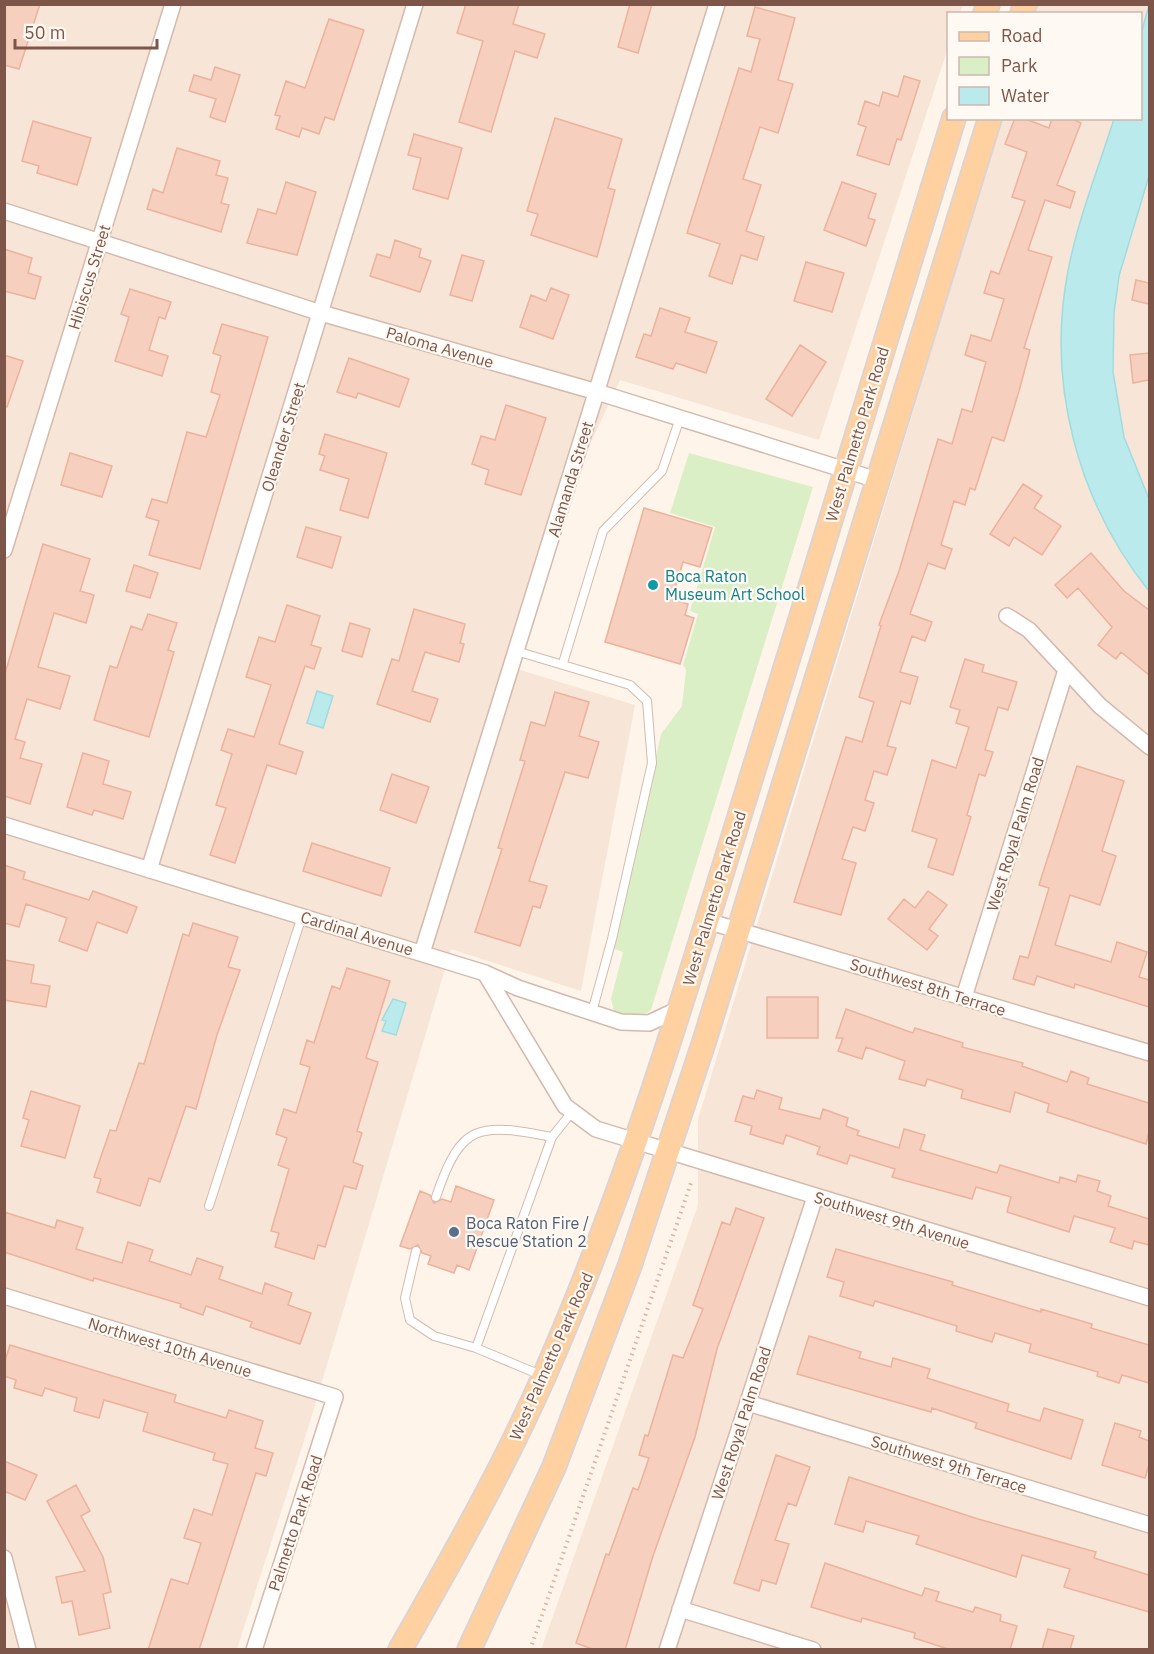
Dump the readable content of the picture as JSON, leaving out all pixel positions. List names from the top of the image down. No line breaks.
{"streets":{"main road":["West Palmetto Park Road"],"street":["Hibiscus Street","Paloma Avenue","Oleander Street","Alamanda Street","West Royal Palm Road","Cardinal Avenue","Southwest 8th Terrace","Southwest 9th Avenue","Northwest 10th Avenue","Southwest 9th Terrace","Palmetto Park Road"]},"crossings":[["Hibiscus Street","Paloma Avenue"],["Paloma Avenue","West Palmetto Park Road"],["Paloma Avenue","Oleander Street"],["Paloma Avenue","Alamanda Street"],["West Palmetto Park Road","Cardinal Avenue"],["West Palmetto Park Road","Southwest 8th Terrace"],["West Palmetto Park Road","Southwest 9th Avenue"],["Oleander Street","Cardinal Avenue"],["Alamanda Street","Cardinal Avenue"],["West Royal Palm Road","Southwest 8th Terrace"],["West Royal Palm Road","Southwest 9th Avenue"],["West Royal Palm Road","Southwest 9th Terrace"],["Northwest 10th Avenue","Palmetto Park Road"]],"places":["Boca Raton Museum Art School","Boca Raton Fire / Rescue Station 2"],"legend":["Road","Park","Water"],"scale_bar":"50 m"}
